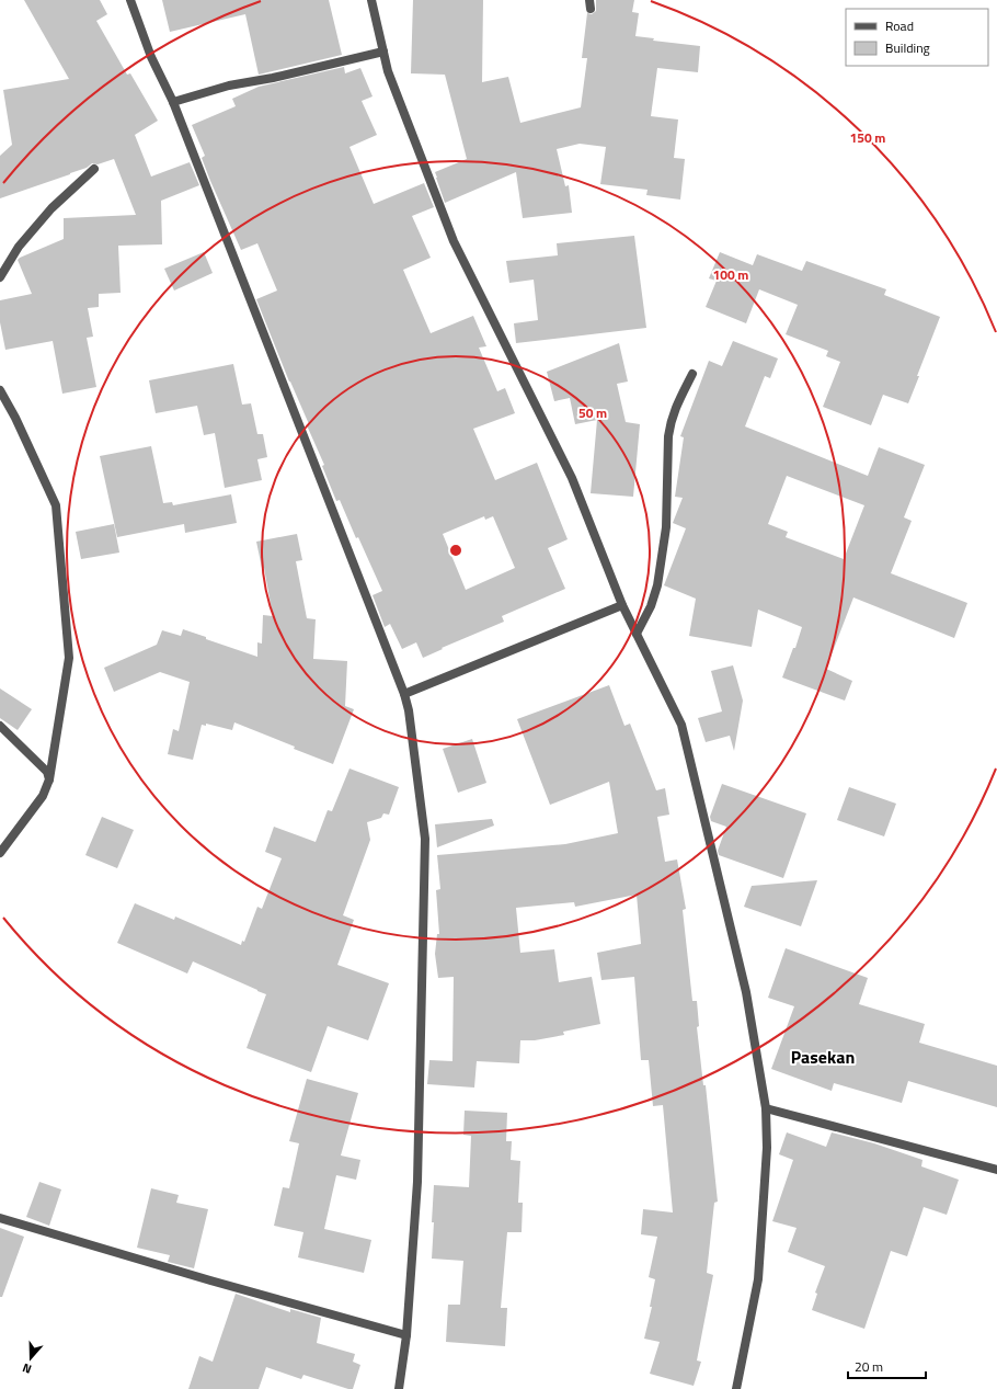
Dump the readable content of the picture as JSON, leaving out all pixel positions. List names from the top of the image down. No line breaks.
{"districts":["Pasekan"],"legend":["Road","Building"],"scale_bar":"20 m","north":"bottom","rings":["150 m","100 m","50 m"]}
